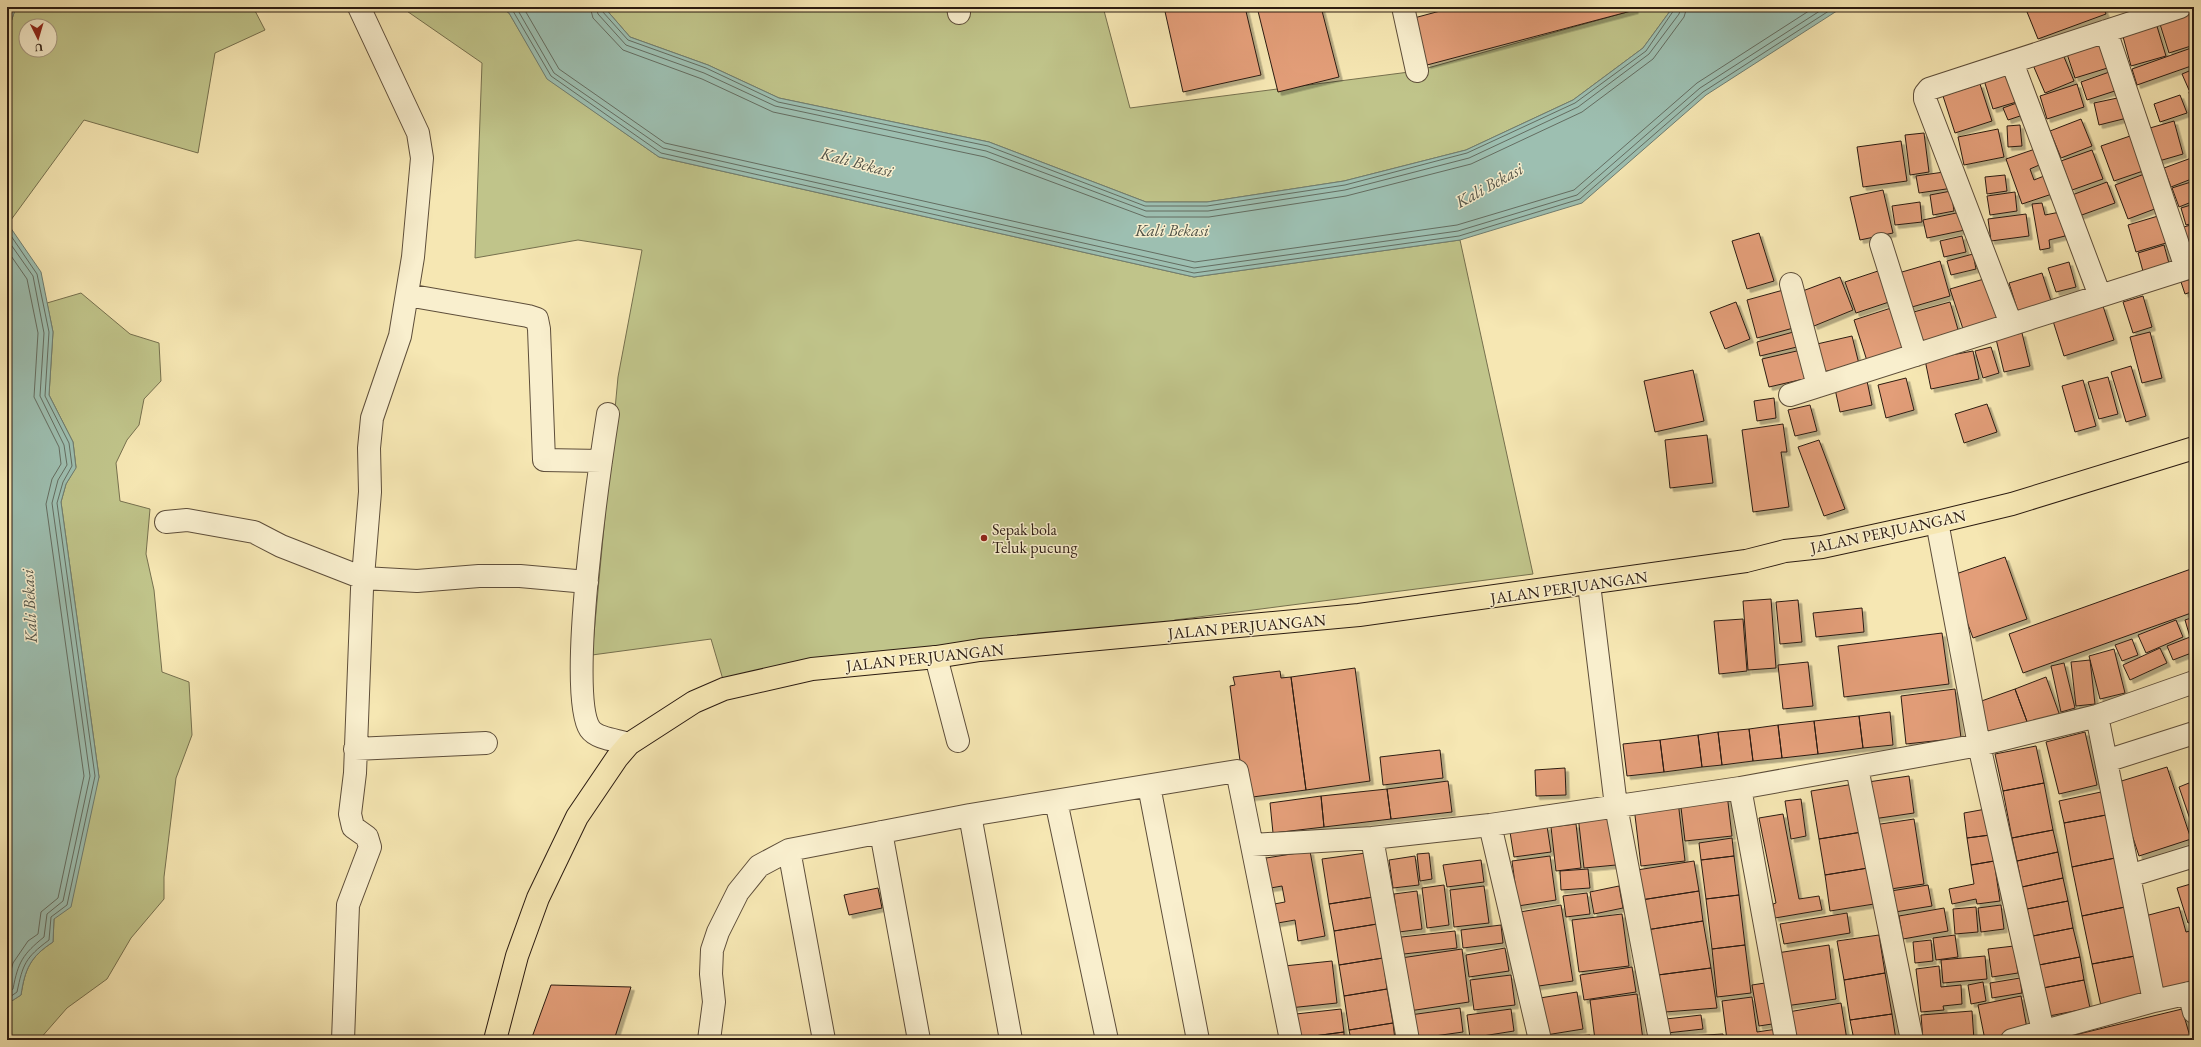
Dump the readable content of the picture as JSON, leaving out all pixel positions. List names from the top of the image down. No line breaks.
{"streets":{"main road":["JALAN PERJUANGAN"]},"water":["Kali Bekasi"],"places":["Sepak bola Teluk pucung"],"north":"bottom"}
